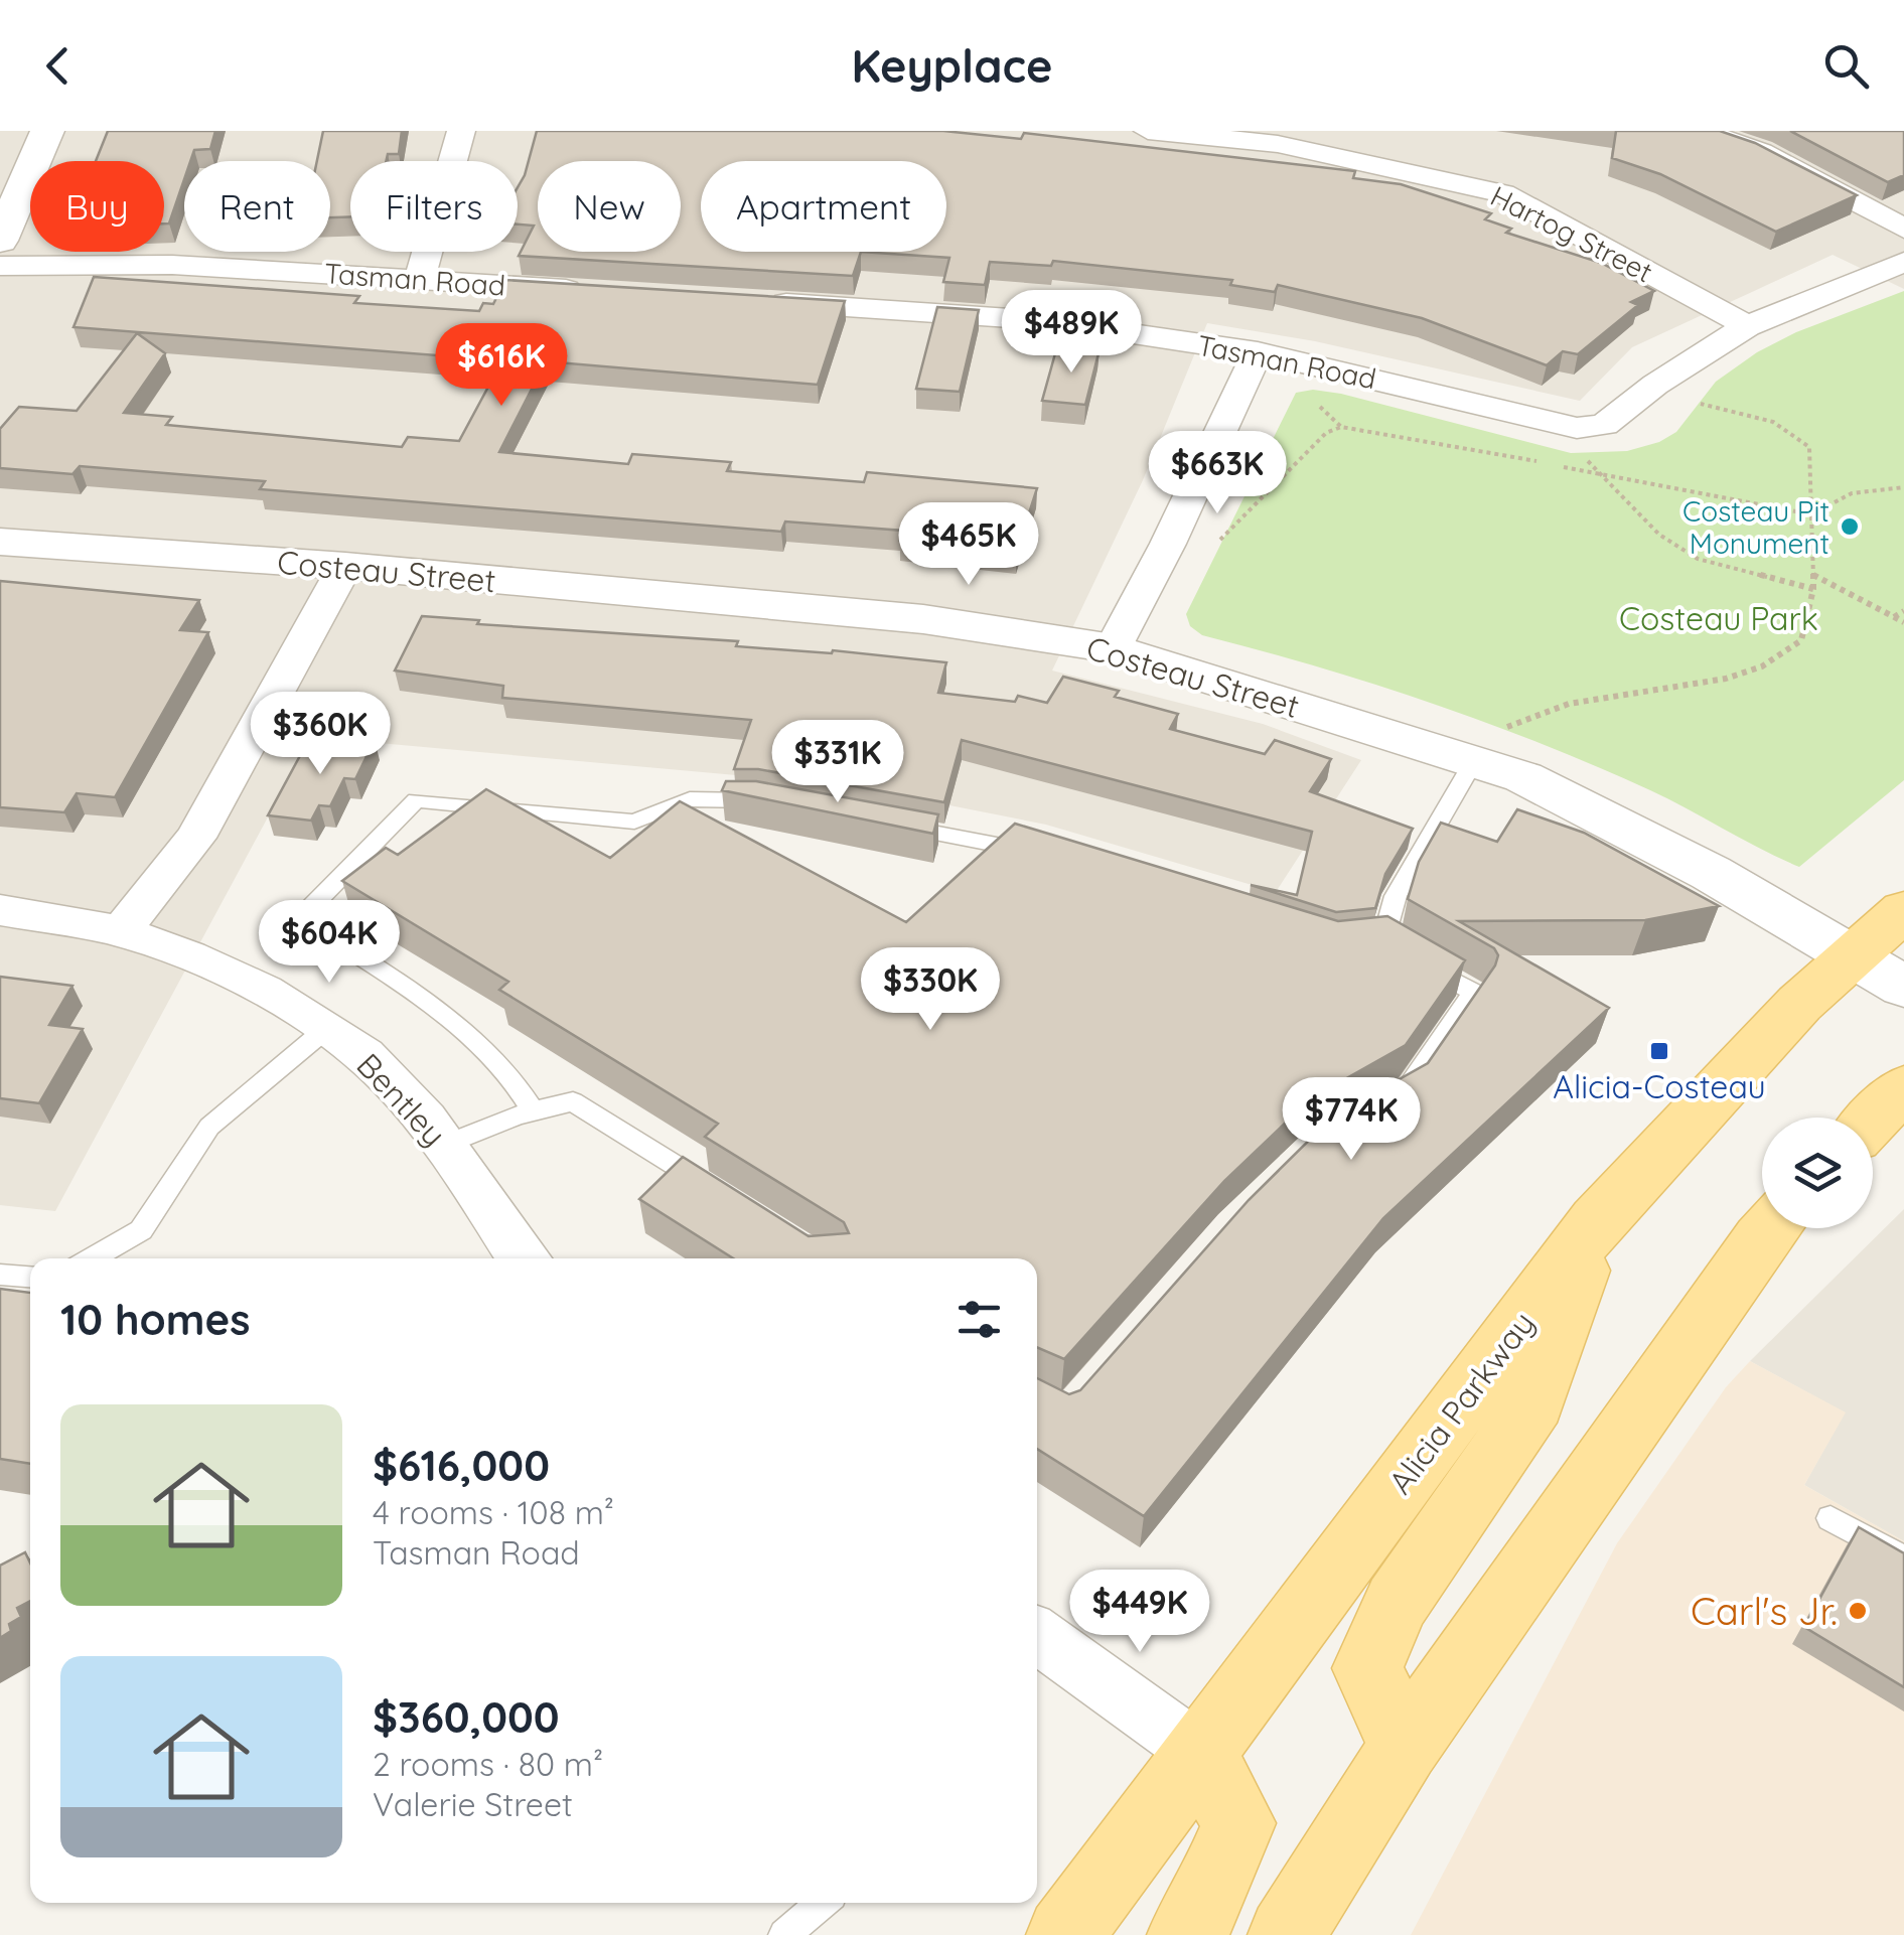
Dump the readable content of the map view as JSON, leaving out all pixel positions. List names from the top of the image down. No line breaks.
{"streets":{"main road":["Alicia Parkway"],"street":["Hartog Street","Tasman Road","Costeau Street","Bentley"]},"crossings":[["Costeau Street","Alicia Parkway"]],"parks":["Costeau Park"],"places":{"other":["Costeau Pit Monument","Carl's Jr."],"transit":["Alicia-Costeau"]},"page":{"header":"Keyplace","chip":["Buy","Rent","Filters","New","Apartment"],"price":["$489K","$616K","$663K","$465K","$360K","$331K","$604K","$330K","$774K","$449K"],"heading":"10 homes","list":[{"name":"$616,000","note":"4 rooms · 108 m² · Tasman Road"},{"name":"$360,000","note":"2 rooms · 80 m² · Valerie Street"}]}}
